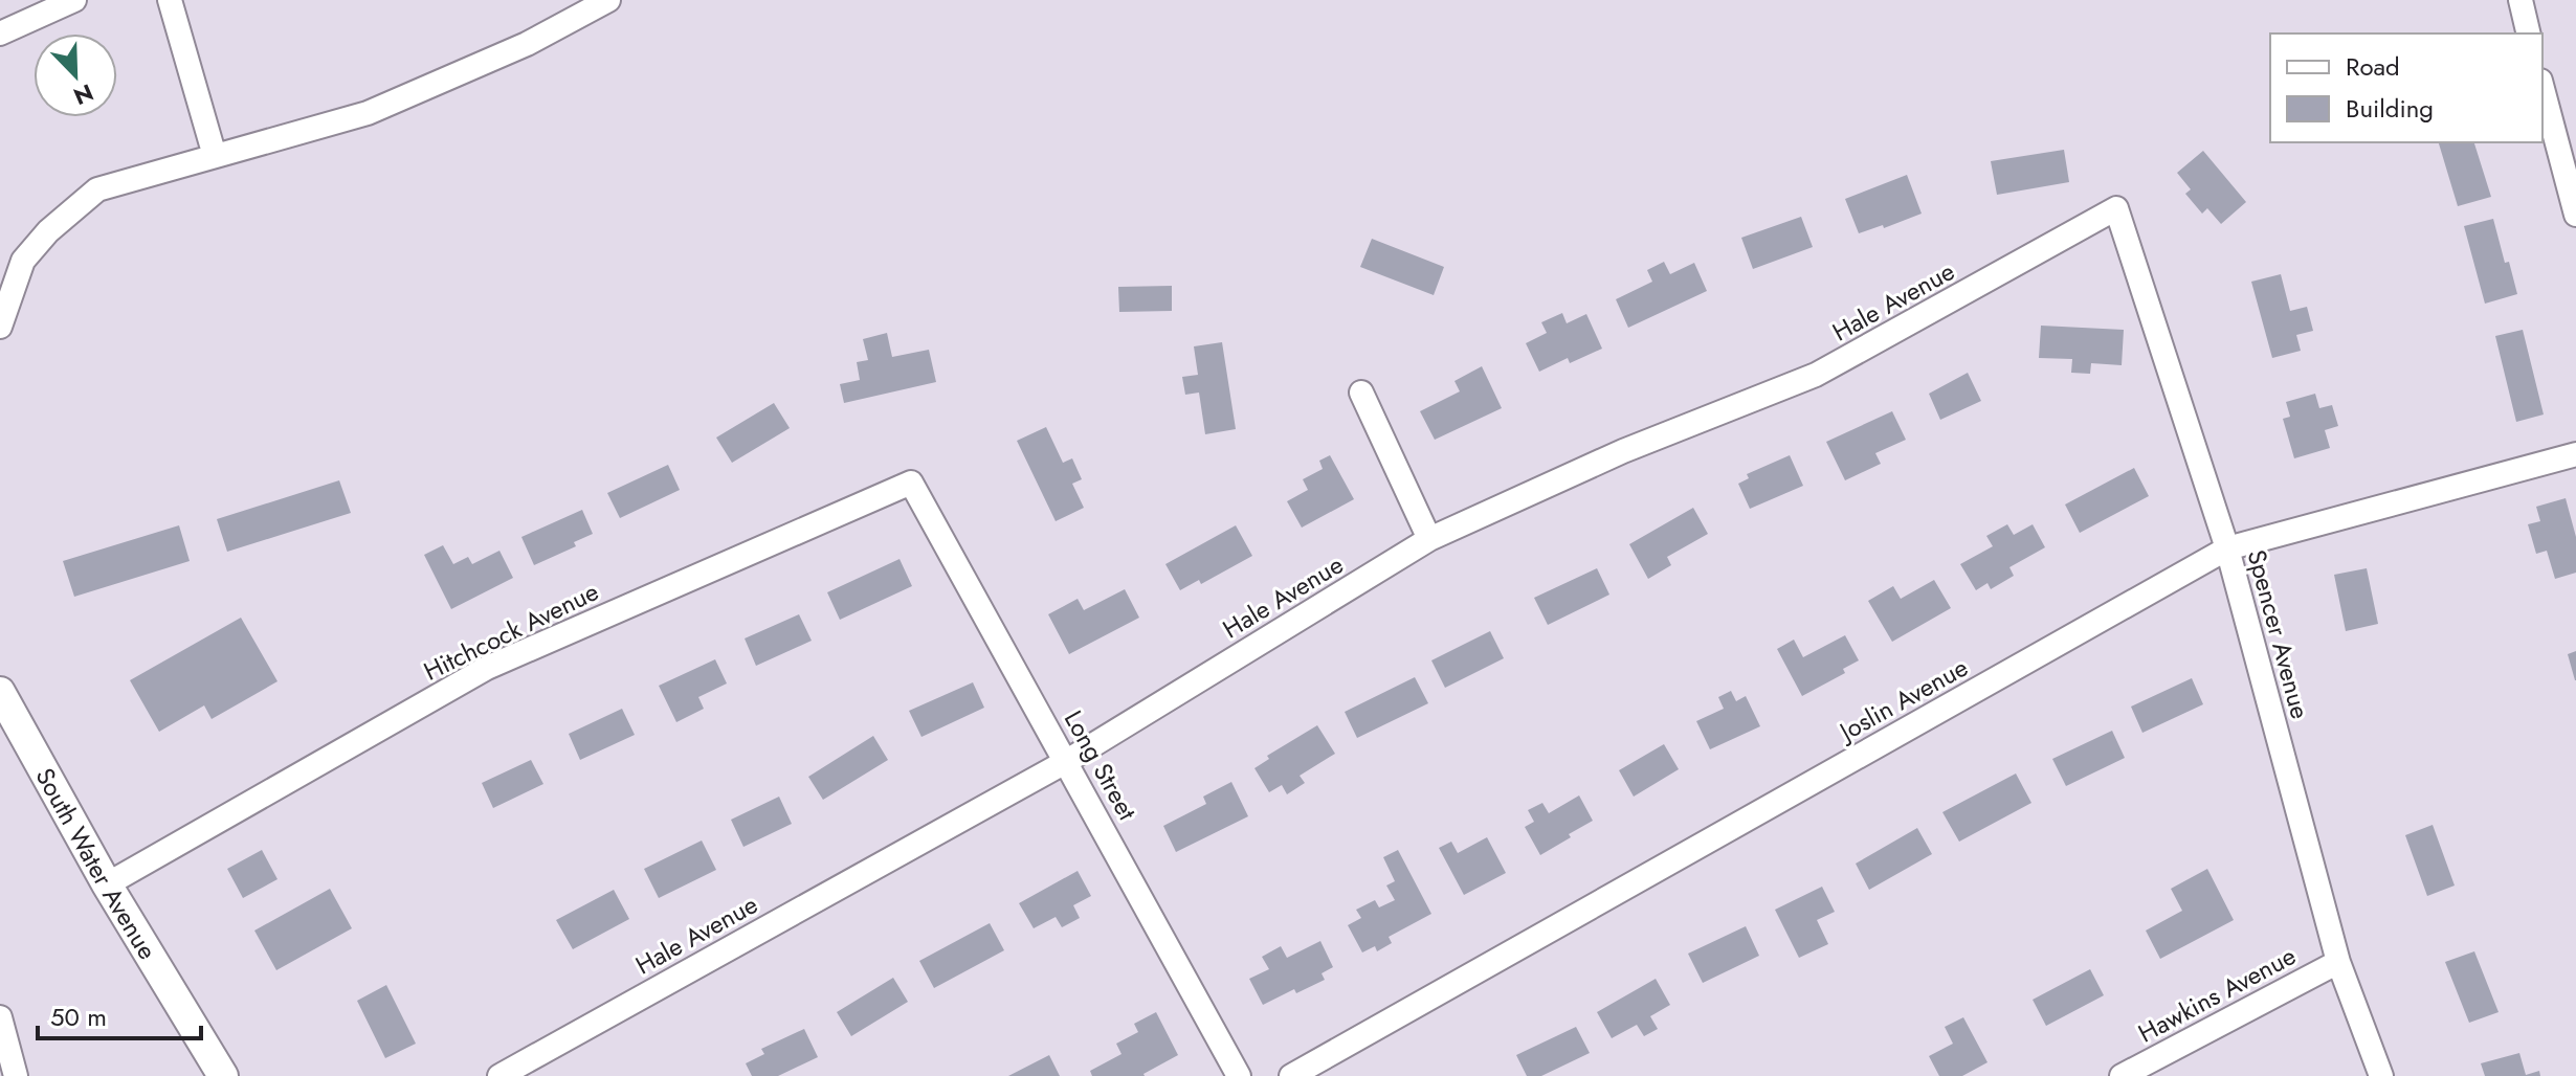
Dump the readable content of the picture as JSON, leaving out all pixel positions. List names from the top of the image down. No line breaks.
{"streets":{"main road":["South Water Avenue"],"street":["Hale Avenue","Hitchcock Avenue","Spencer Avenue","Joslin Avenue","Long Street","Hawkins Avenue"]},"crossings":[["Hale Avenue","Spencer Avenue"],["Hale Avenue","Long Street"],["Hitchcock Avenue","Long Street"],["Hitchcock Avenue","South Water Avenue"],["Spencer Avenue","Joslin Avenue"],["Spencer Avenue","Hawkins Avenue"]],"legend":["Road","Building"],"scale_bar":"50 m","north":"bottom right"}
